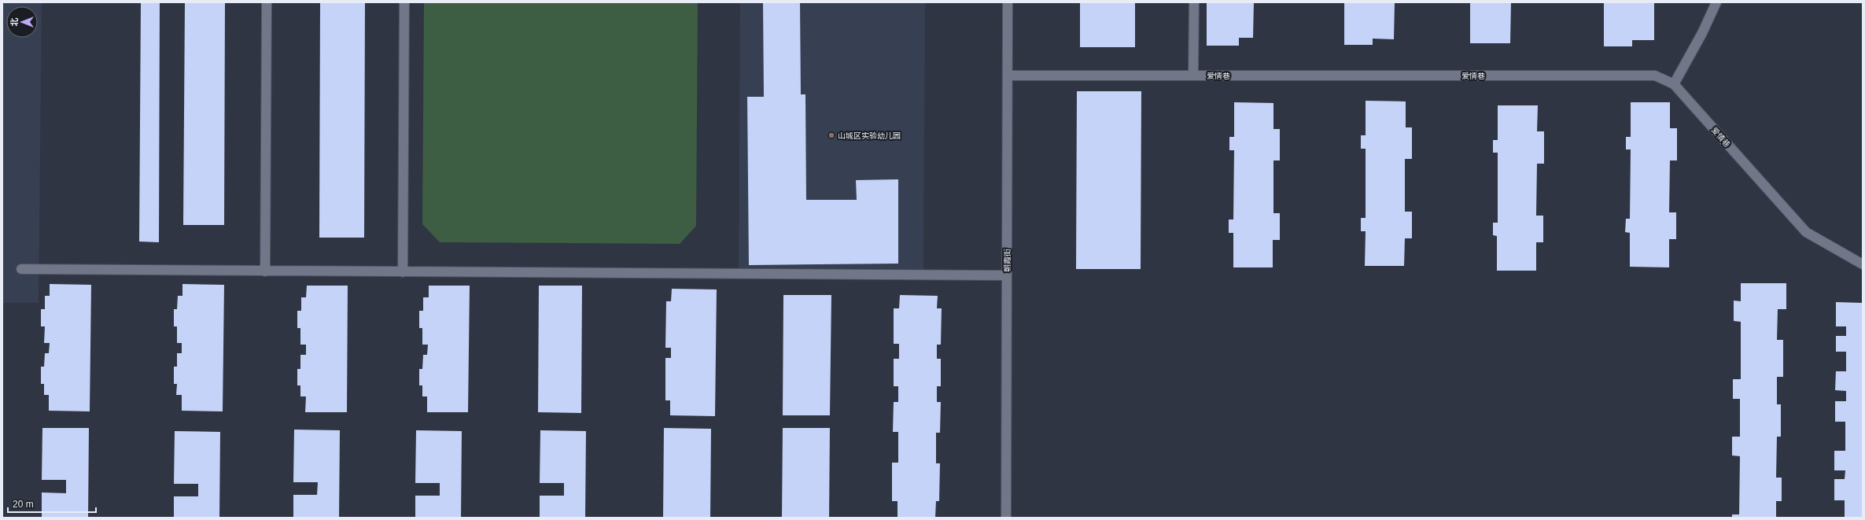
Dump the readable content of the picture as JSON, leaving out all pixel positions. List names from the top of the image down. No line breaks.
{"streets":{"street":["爱情巷","朝霞街"]},"crossings":[["爱情巷","朝霞街"]],"places":["山城区实验幼儿园"],"scale_bar":"20 m","north":"left"}
